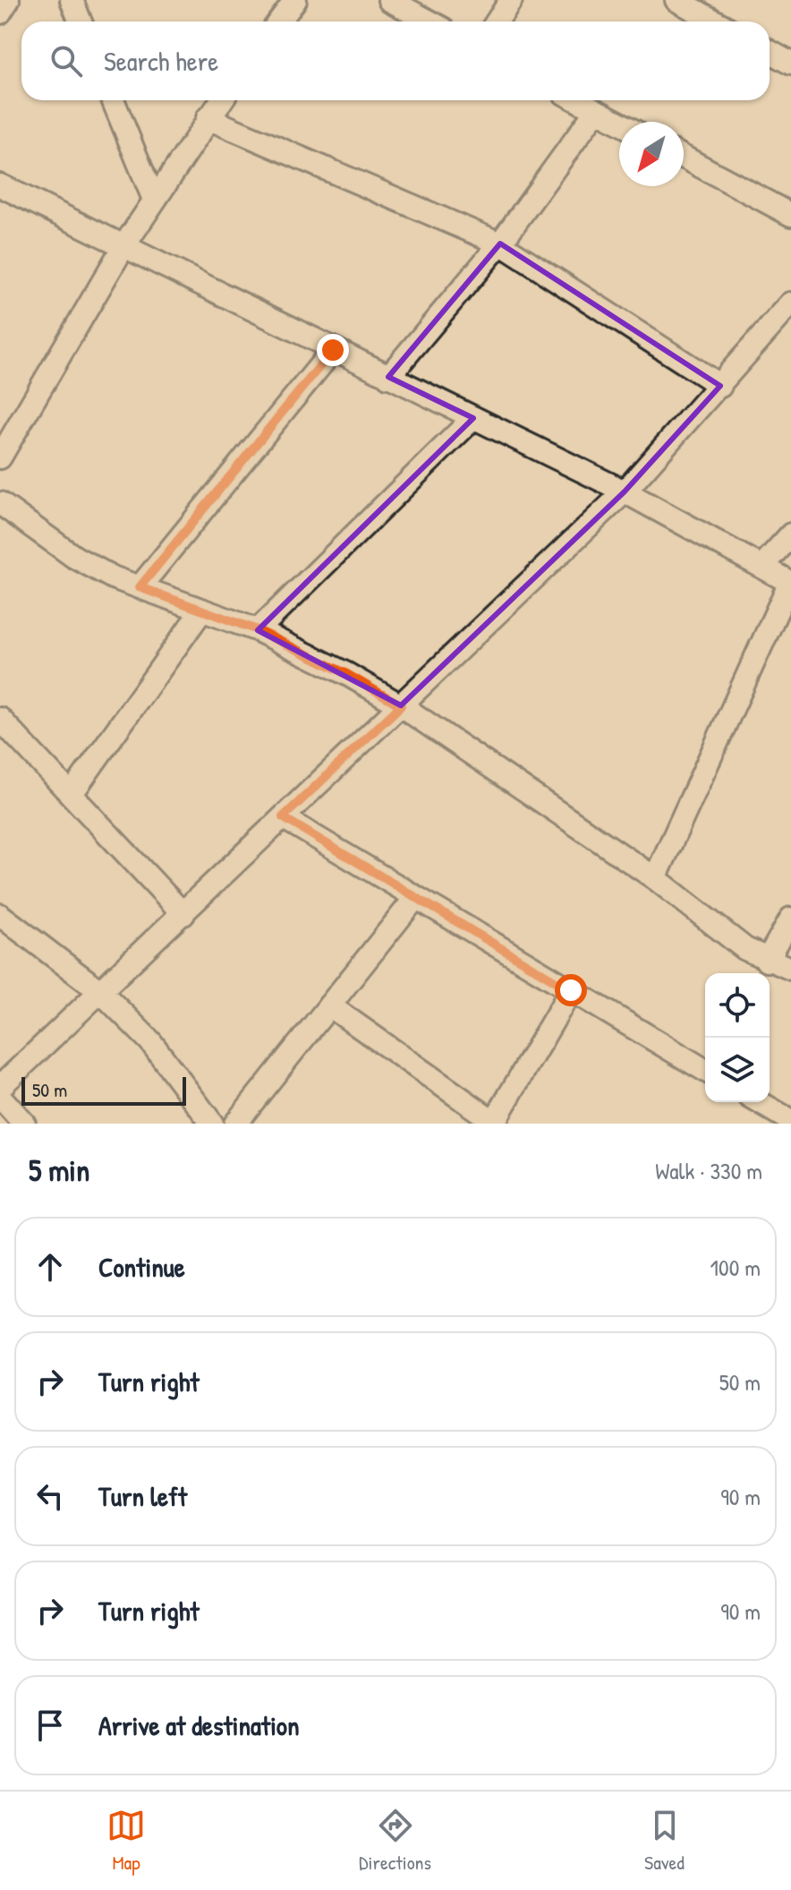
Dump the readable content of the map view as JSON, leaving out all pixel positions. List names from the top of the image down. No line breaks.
{"scale_bar":"50 m","north":"bottom left","page":{"search":"Search here","scale":"50 m","heading":["5 min","Walk · 330 m"],"list":[["Continue","100 m"],["Turn right","50 m"],["Turn left","90 m"],["Turn right","90 m"],"Arrive at destination"],"nav":["Map","Directions","Saved"]}}
